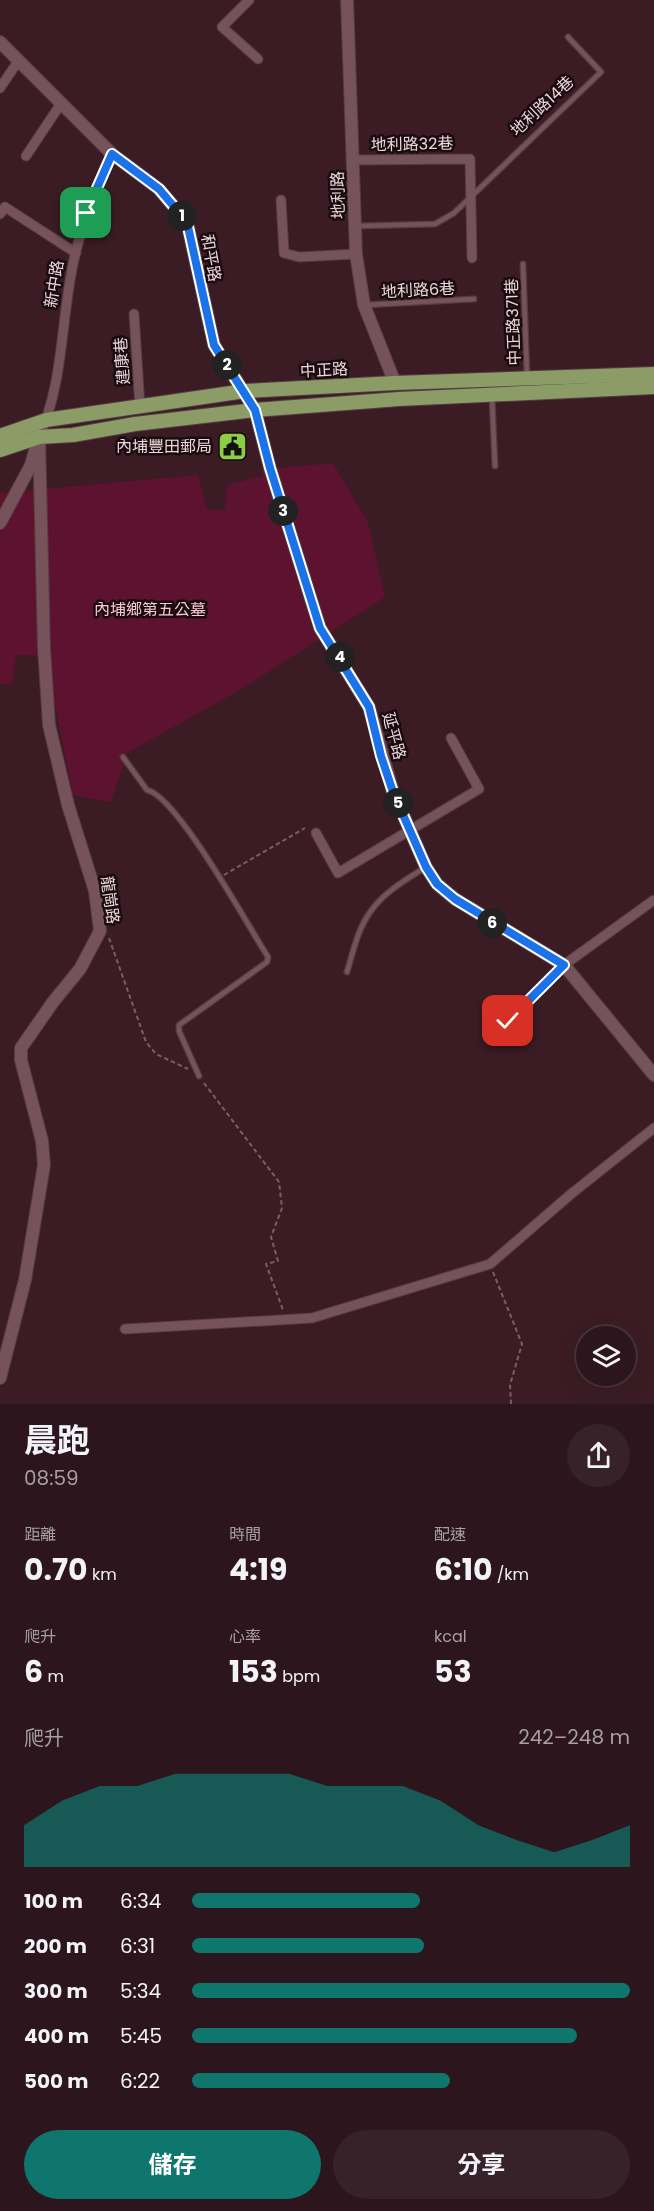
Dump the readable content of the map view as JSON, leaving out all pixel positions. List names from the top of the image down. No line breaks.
{"streets":{"main road":["中正路"],"street":["地利路32巷","地利路","和平路","新中路","建康巷","延平路","龍崗路"],"lane":["地利路14巷","地利路6巷","中正路371巷"]},"crossings":[["地利路14巷","地利路32巷"],["地利路14巷","地利路"],["地利路32巷","地利路"],["地利路","地利路6巷"],["地利路","中正路"],["和平路","新中路"],["和平路","中正路"],["和平路","延平路"],["新中路","中正路"],["新中路","龍崗路"],["中正路371巷","中正路"],["建康巷","中正路"],["中正路","延平路"],["中正路","龍崗路"]],"parks":["內埔鄉第五公墓"],"places":{"public building":["內埔豐田郵局"]},"page":{"pins":["1","2","3","4","5","6"],"heading":["晨跑","08:59"],"stats":[["距離","0.70 km"],["時間","4:19"],["配速","6:10 /km"],["爬升","6 m"],["心率","153 bpm"],["kcal","53"]],"chart":["爬升","242–248 m"],"list":[{"name":"100 m","note":"6:34"},{"name":"200 m","note":"6:31"},{"name":"300 m","note":"5:34"},{"name":"400 m","note":"5:45"},{"name":"500 m","note":"6:22"}],"buttons":["儲存","分享"]}}
